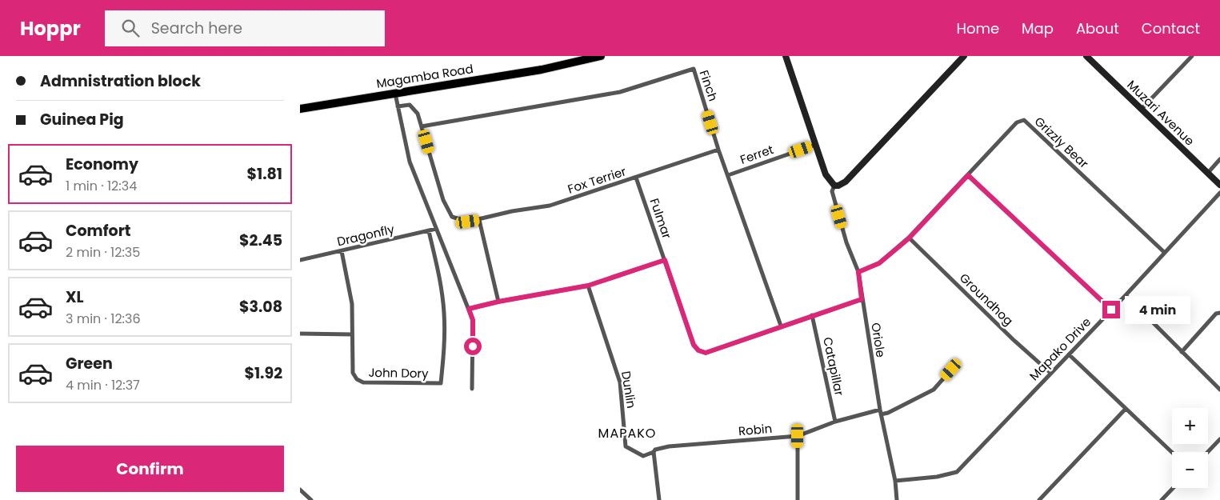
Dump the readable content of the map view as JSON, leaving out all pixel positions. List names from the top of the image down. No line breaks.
{"streets":{"highway":["Magamba Road"],"street":["Finch","Muzari Avenue","Grizzly Bear","Ferret","Fox Terrier","Fulmar","Dragonfly","Groundhog","Oriole","Mapako Drive","Catapillar","John Dory","Dunlin","Robin"]},"crossings":[["Finch","Ferret"],["Finch","Fox Terrier"],["Finch","Fulmar"],["Grizzly Bear","Groundhog"],["Grizzly Bear","Oriole"],["Grizzly Bear","Mapako Drive"],["Fox Terrier","Fulmar"],["Fulmar","Oriole"],["Fulmar","Catapillar"],["Dragonfly","John Dory"],["Groundhog","Mapako Drive"],["Oriole","Mapako Drive"],["Oriole","Robin"],["Catapillar","Robin"],["Dunlin","Robin"]],"districts":["MAPAKO"],"page":{"header":"Hoppr","search":"Search here","nav":["Home","Map","About","Contact"],"banner":["Admnistration block","Guinea Pig"],"list":[{"name":"Economy","note":"1 min · 12:34","value":"$1.81"},{"name":"Comfort","note":"2 min · 12:35","value":"$2.45"},{"name":"XL","note":"3 min · 12:36","value":"$3.08"},{"name":"Green","note":"4 min · 12:37","value":"$1.92"}],"bubble":"4 min","map_buttons":["+","−"],"buttons":"Confirm"}}
